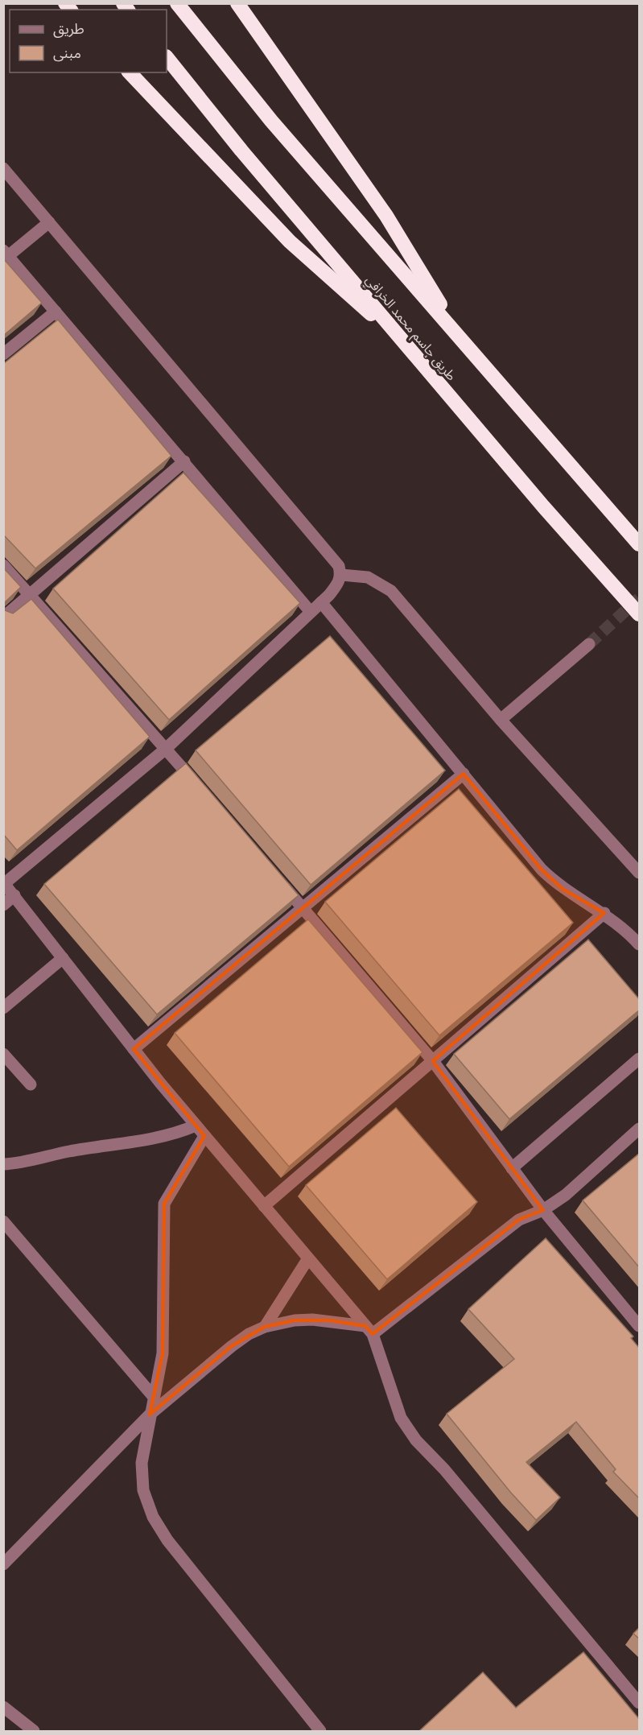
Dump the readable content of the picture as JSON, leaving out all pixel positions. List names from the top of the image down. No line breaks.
{"streets":{"highway":["طريق جاسم محمد الخرافي"]},"legend":["طريق","مبنى"]}
